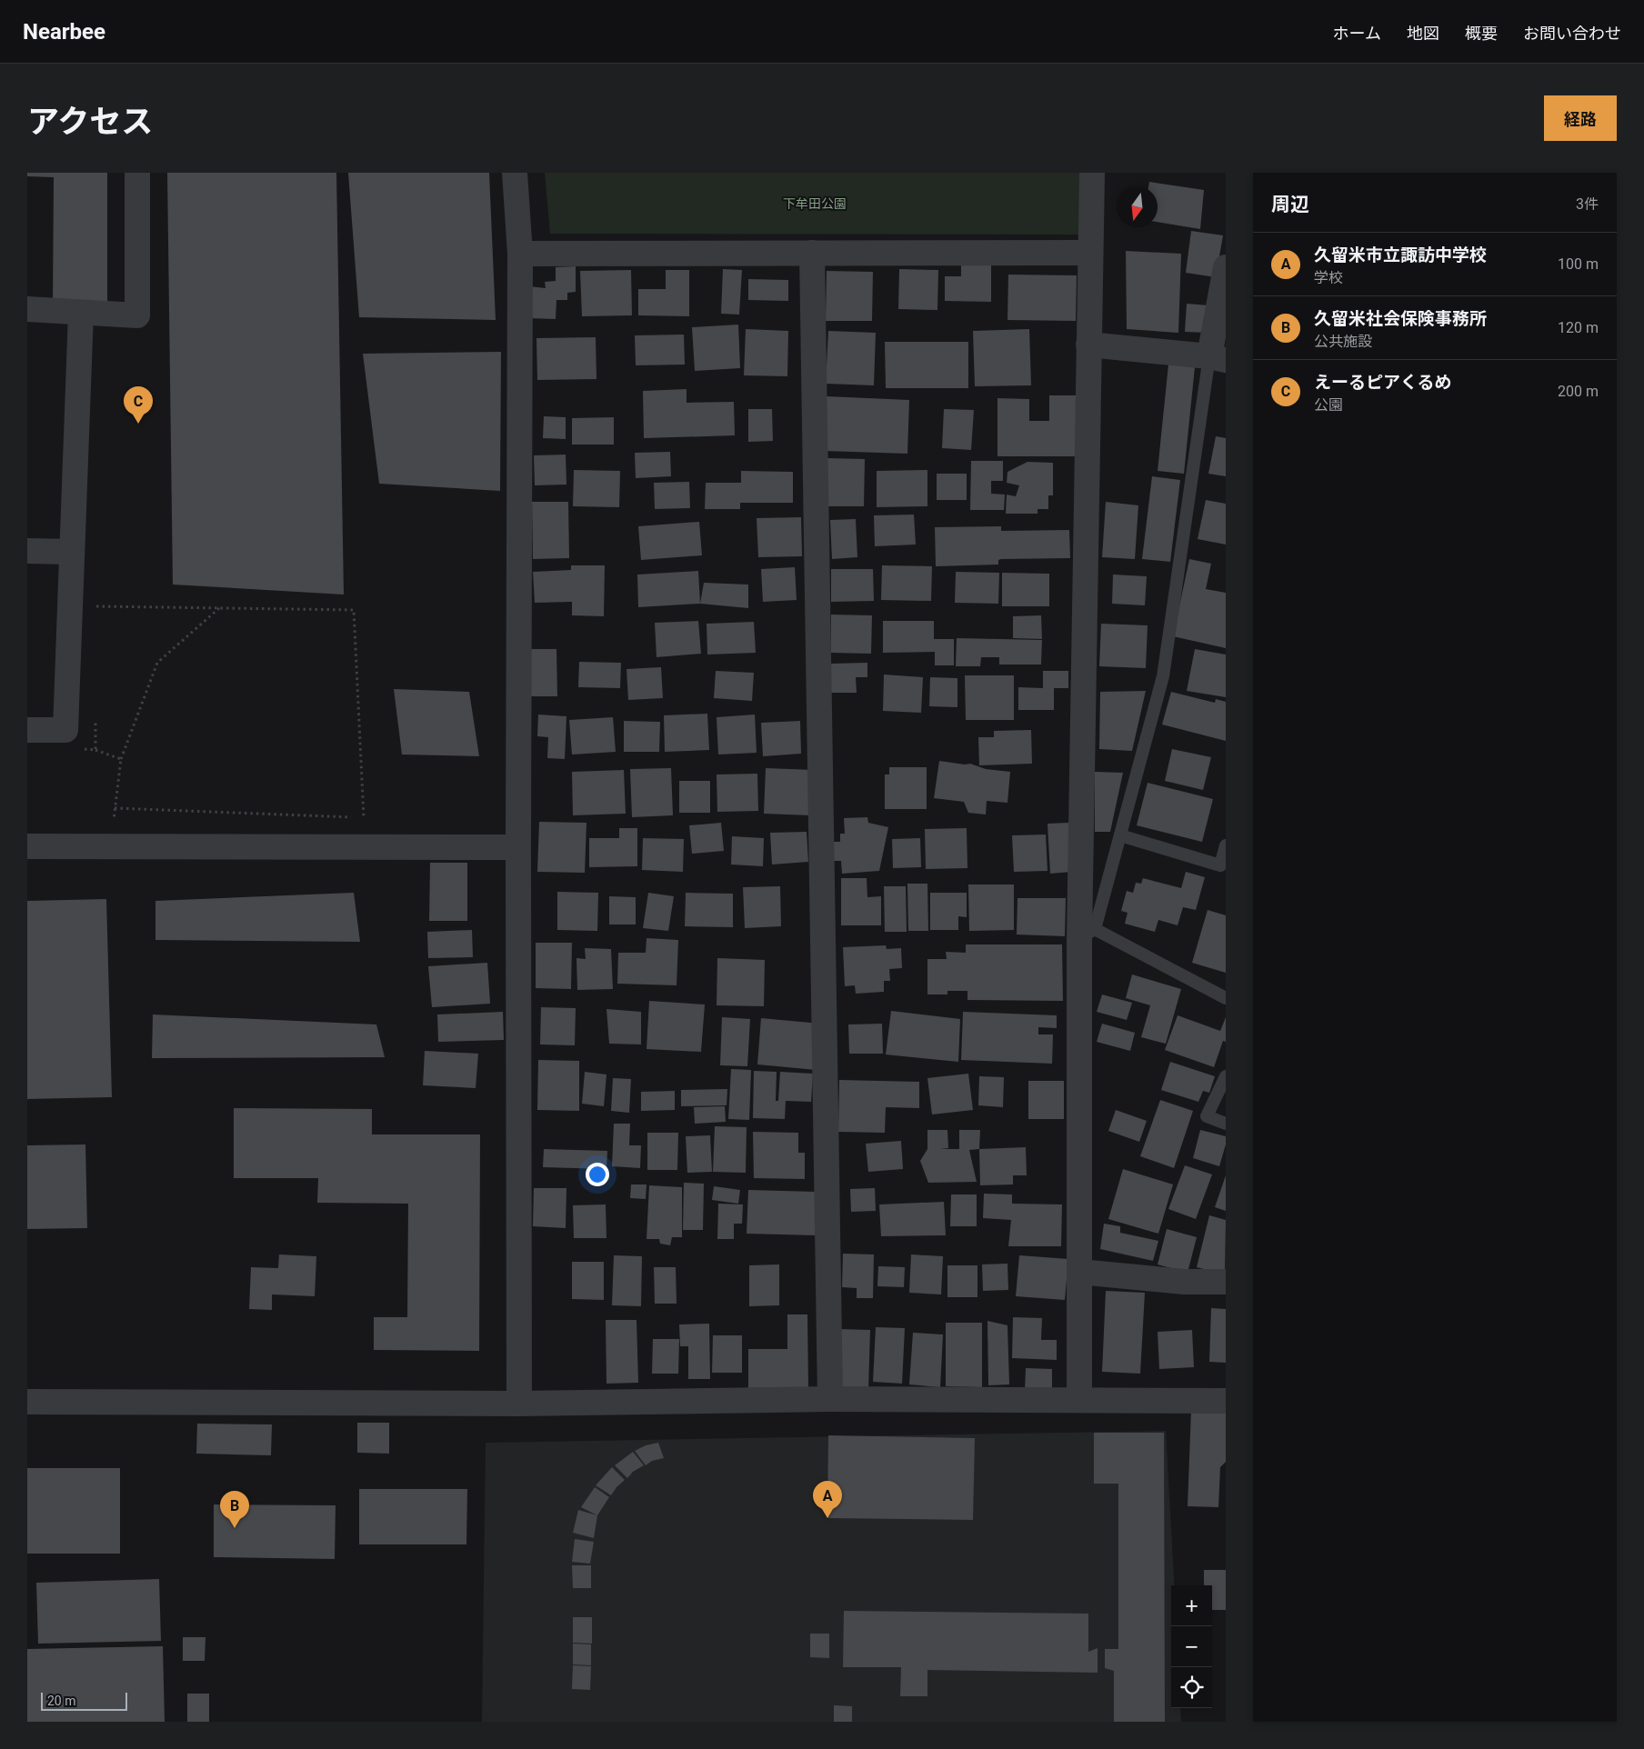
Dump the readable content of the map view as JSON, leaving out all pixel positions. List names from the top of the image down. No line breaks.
{"parks":["下牟田公園"],"scale_bar":"20 m","north":"bottom","page":{"header":"Nearbee","nav":["ホーム","地図","概要","お問い合わせ"],"title":"アクセス","buttons":"経路","heading":["周辺","3件"],"list":[{"mark":"A","name":"久留米市立諏訪中学校","note":"学校","value":"100 m"},{"mark":"B","name":"久留米社会保険事務所","note":"公共施設","value":"120 m"},{"mark":"C","name":"えーるピアくるめ","note":"公園","value":"200 m"}],"pins":["C","A","B"],"map_buttons":["+","−"],"scale":"20 m"}}
